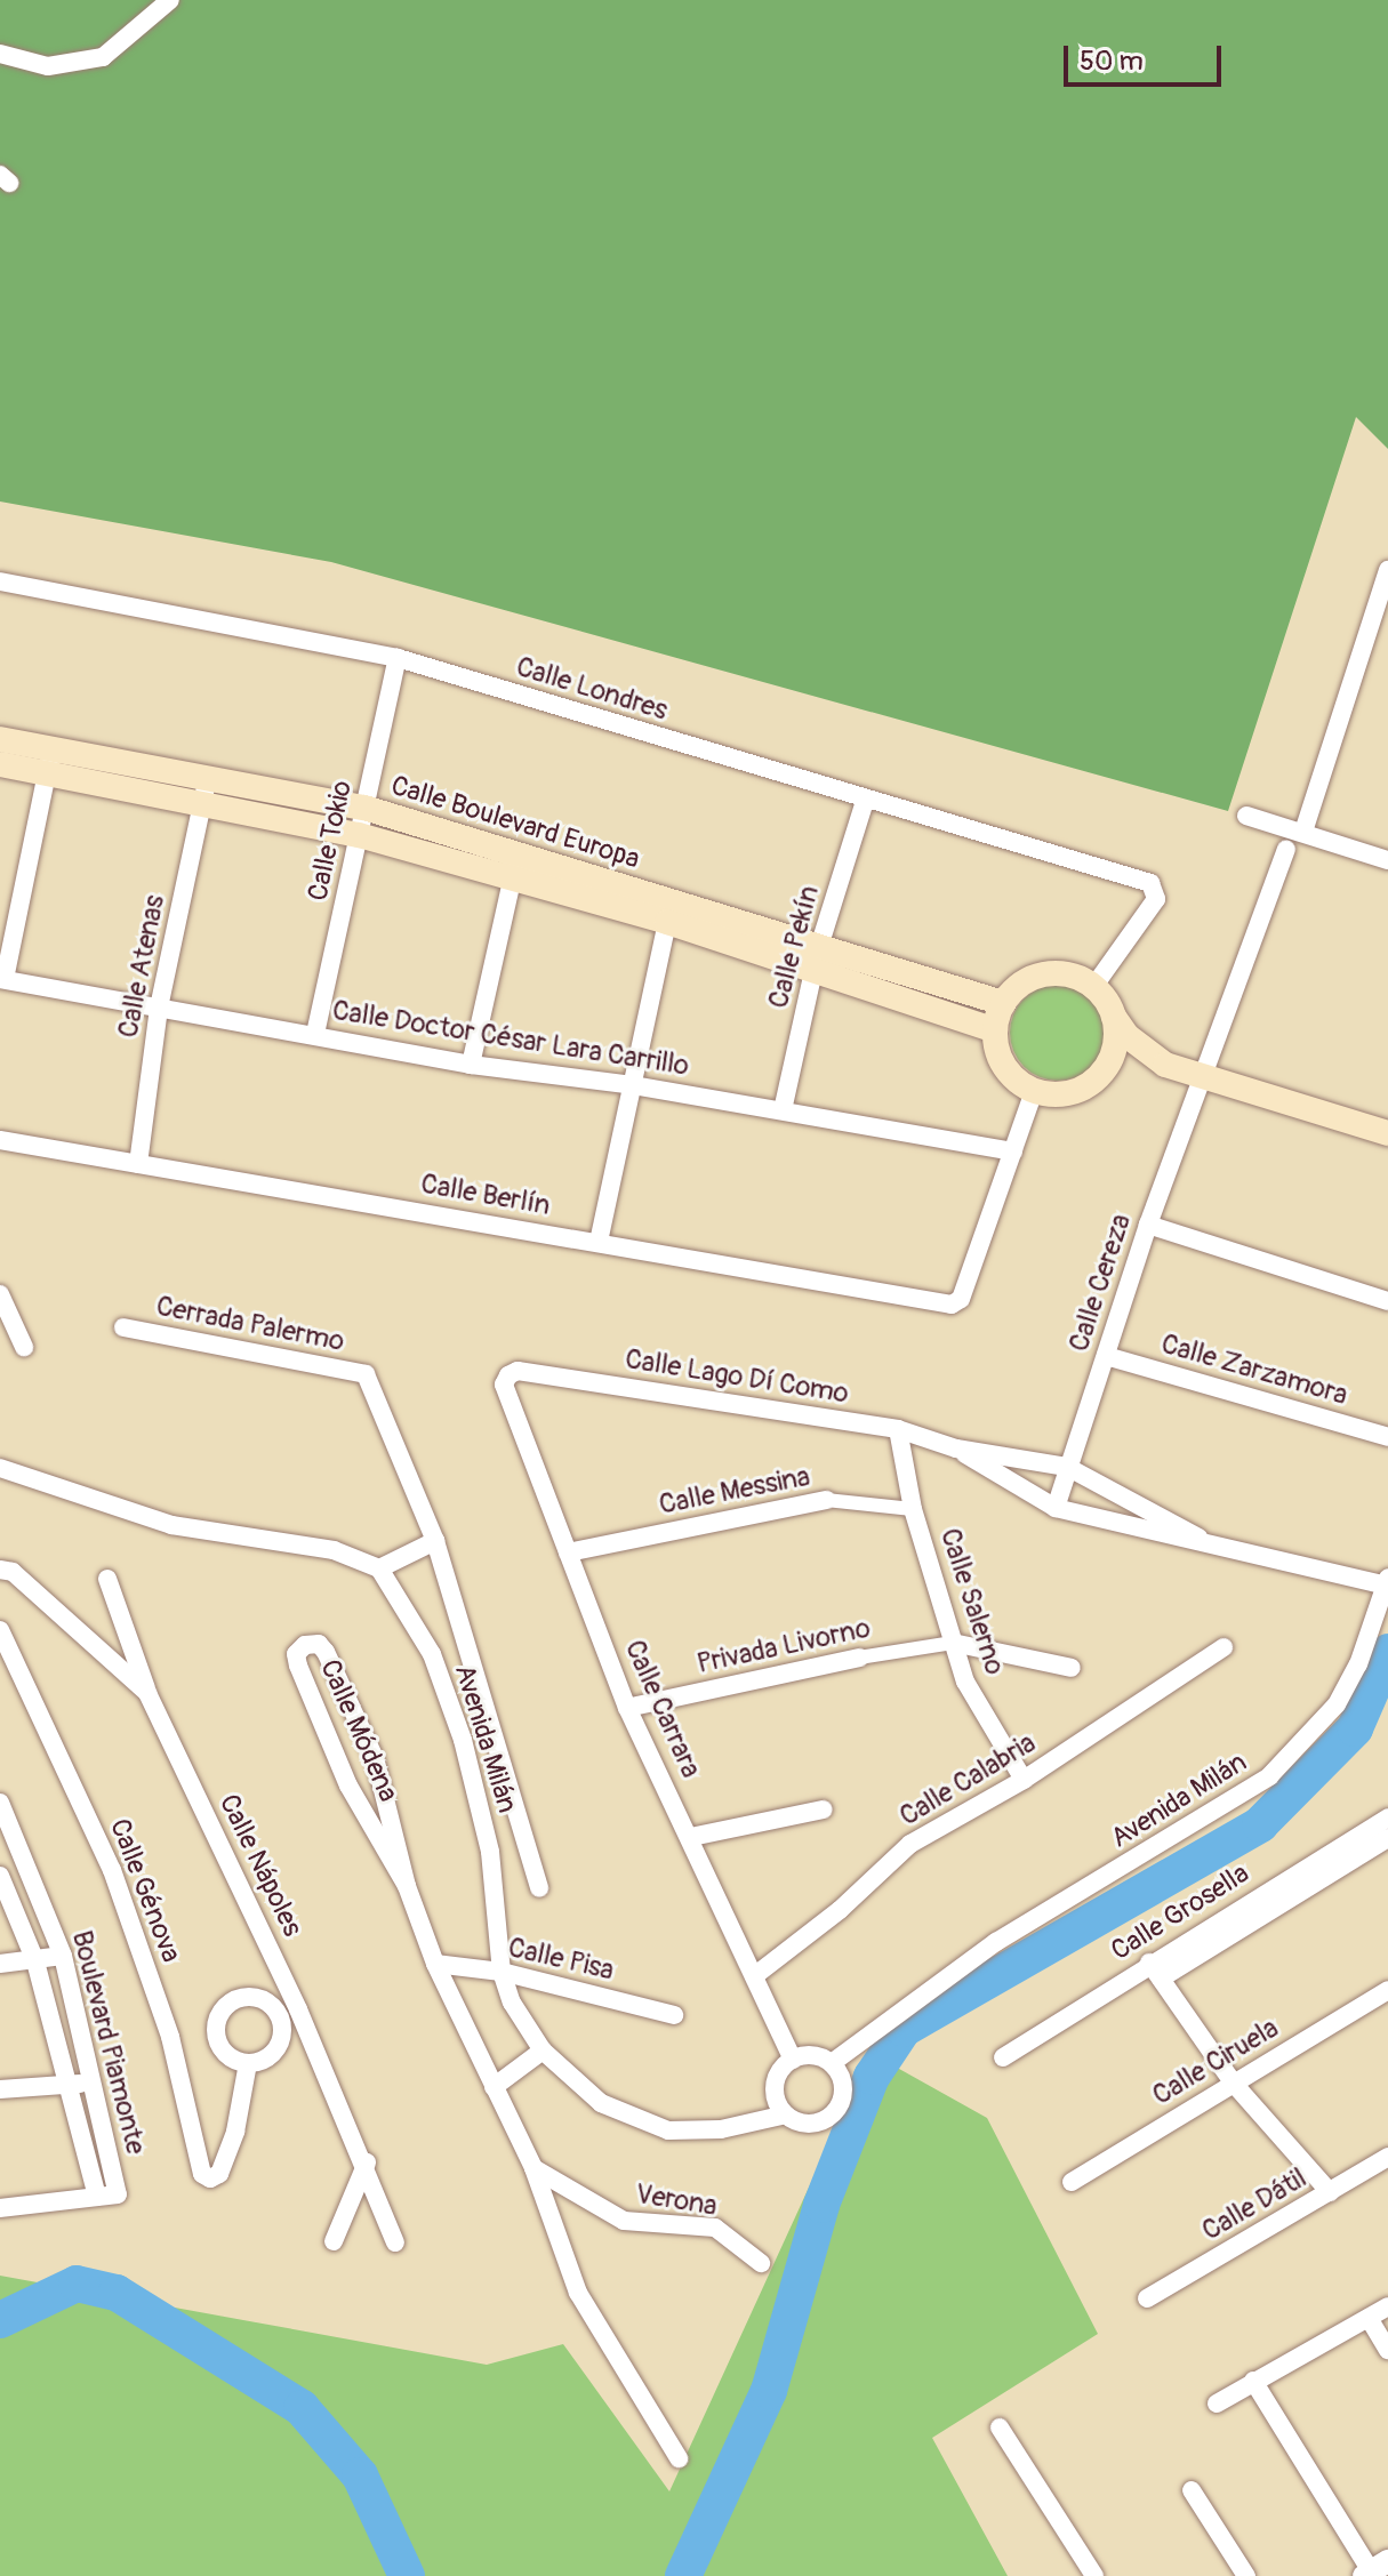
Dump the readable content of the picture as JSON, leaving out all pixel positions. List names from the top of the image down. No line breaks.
{"streets":{"main road":["Calle Boulevard Europa"],"street":["Calle Londres","Calle Tokio","Calle Pekín","Calle Atenas","Calle Doctor César Lara Carrillo","Calle Berlín","Calle Cereza","Cerrada Palermo","Calle Zarzamora","Calle Lago Dí Como","Calle Messina","Calle Salerno","Privada Livorno","Calle Carrara","Calle Módena","Avenida Milán","Calle Calabria","Calle Nápoles","Calle Génova","Calle Grosella","Calle Pisa","Boulevard Piamonte","Calle Ciruela","Verona","Calle Dátil"]},"crossings":[["Calle Londres","Calle Boulevard Europa"],["Calle Londres","Calle Tokio"],["Calle Londres","Calle Pekín"],["Calle Boulevard Europa","Calle Tokio"],["Calle Boulevard Europa","Calle Pekín"],["Calle Boulevard Europa","Calle Atenas"],["Calle Tokio","Calle Doctor César Lara Carrillo"],["Calle Pekín","Calle Doctor César Lara Carrillo"],["Calle Atenas","Calle Doctor César Lara Carrillo"],["Calle Atenas","Calle Berlín"],["Calle Doctor César Lara Carrillo","Calle Berlín"],["Calle Cereza","Calle Zarzamora"],["Calle Cereza","Calle Lago Dí Como"],["Calle Lago Dí Como","Calle Salerno"],["Calle Lago Dí Como","Calle Carrara"],["Calle Messina","Calle Salerno"],["Calle Messina","Calle Carrara"],["Calle Salerno","Privada Livorno"],["Calle Salerno","Calle Calabria"],["Privada Livorno","Calle Carrara"],["Calle Carrara","Avenida Milán"],["Calle Carrara","Calle Calabria"],["Calle Módena","Calle Pisa"],["Calle Módena","Verona"],["Avenida Milán","Calle Pisa"]],"scale_bar":"50 m"}
